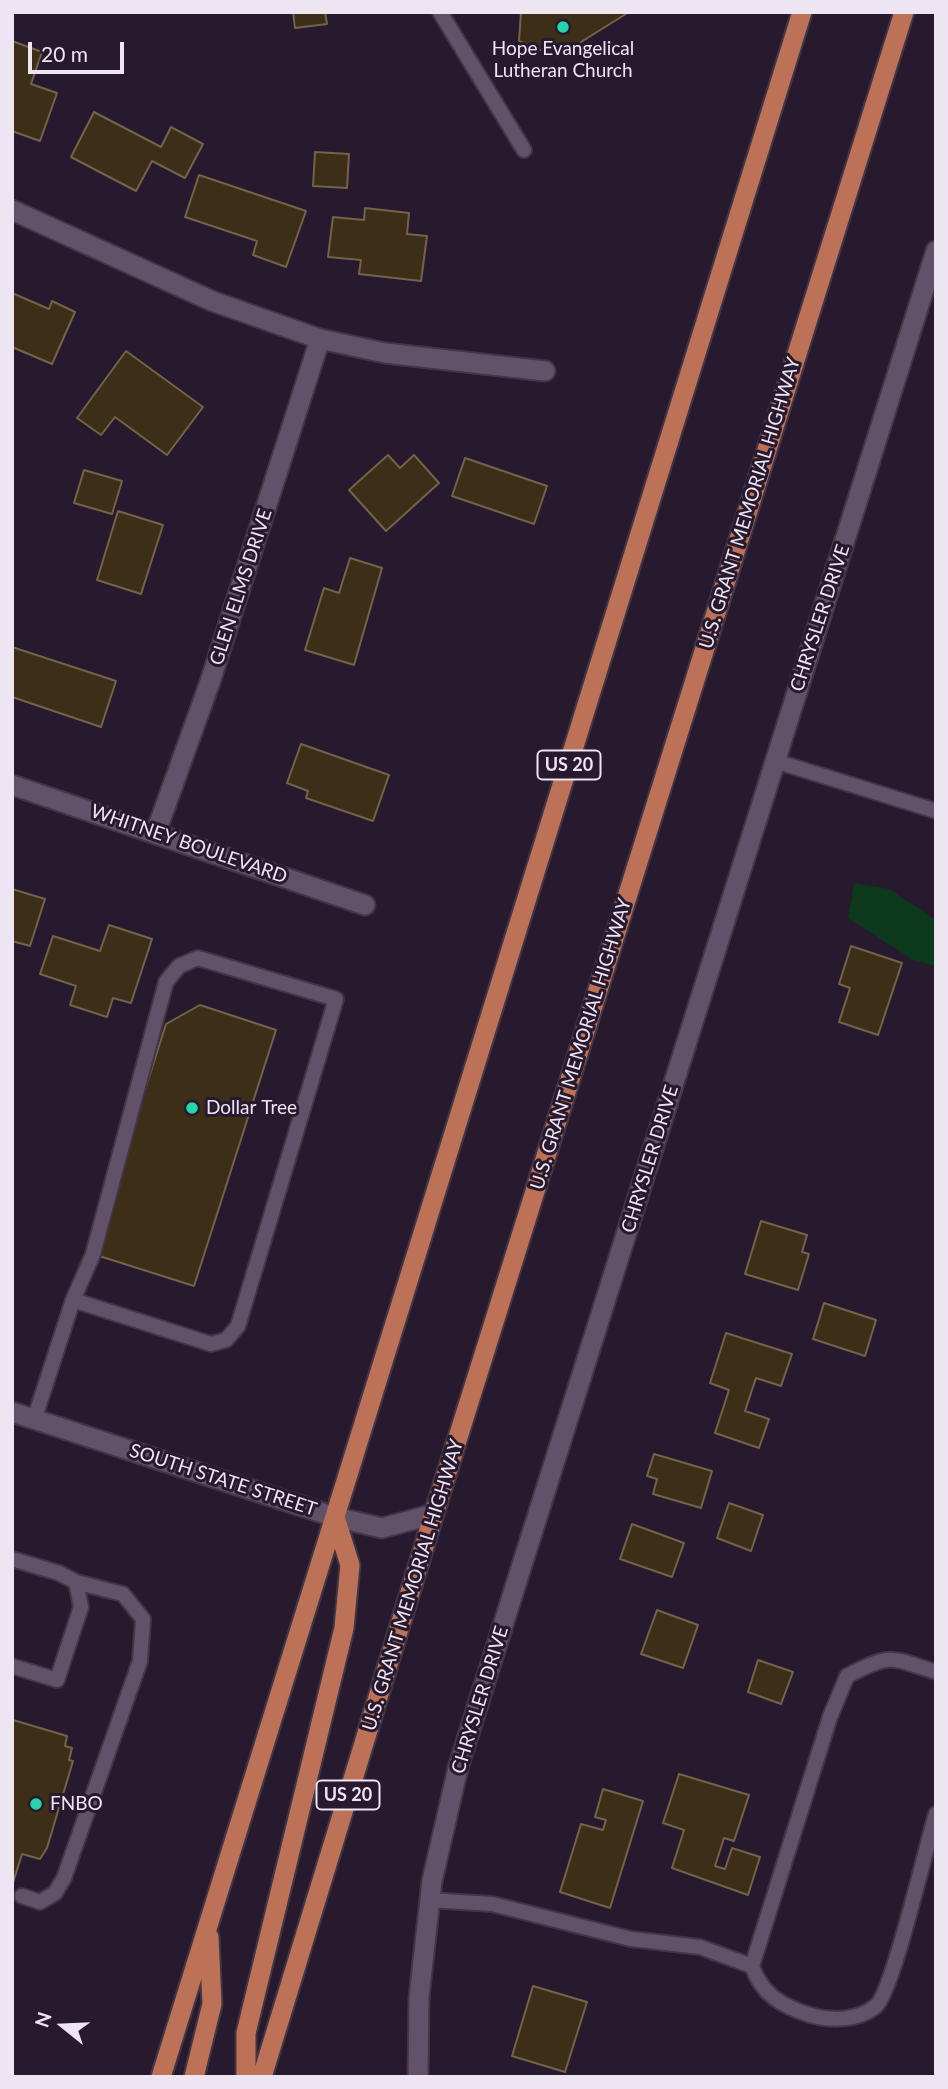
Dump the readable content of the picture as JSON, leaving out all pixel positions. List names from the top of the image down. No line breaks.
{"streets":{"main road":["U.S. GRANT MEMORIAL HIGHWAY","US 20"],"street":["GLEN ELMS DRIVE","CHRYSLER DRIVE","WHITNEY BOULEVARD","SOUTH STATE STREET"]},"crossings":[["U.S. GRANT MEMORIAL HIGHWAY","SOUTH STATE STREET"],["GLEN ELMS DRIVE","WHITNEY BOULEVARD"],["US 20","SOUTH STATE STREET"]],"places":["Hope Evangelical Lutheran Church","Dollar Tree","FNBO"],"scale_bar":"20 m","north":"left"}
